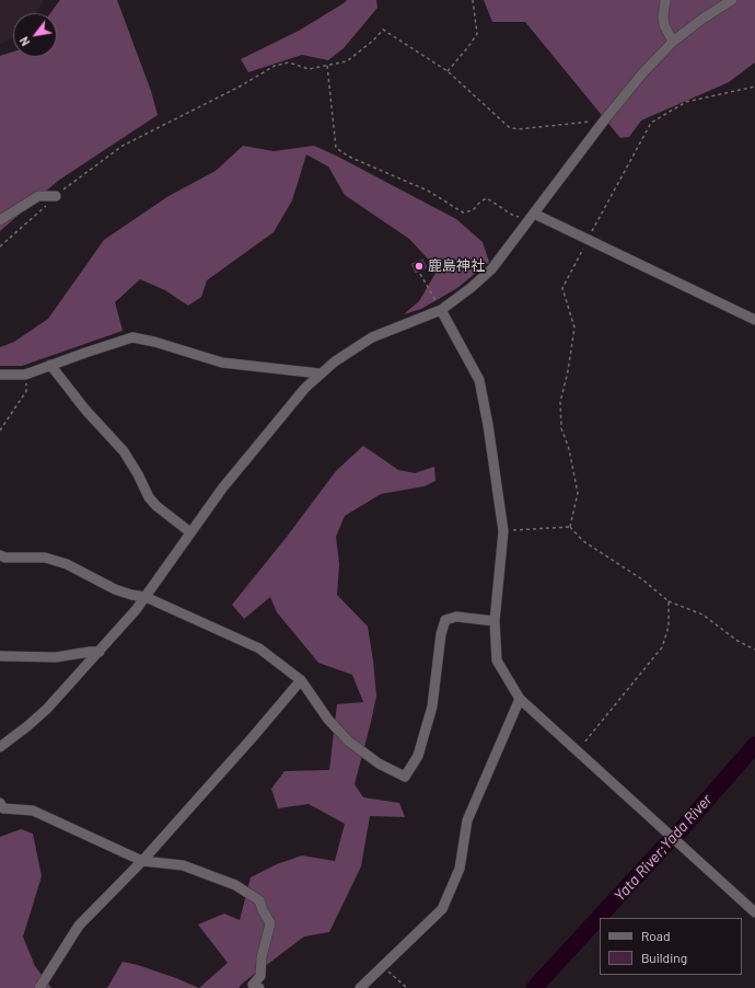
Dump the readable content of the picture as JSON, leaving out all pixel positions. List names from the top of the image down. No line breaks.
{"water":["Yata River;Yada River"],"places":["鹿島神社"],"legend":["Road","Building"],"north":"bottom left"}
